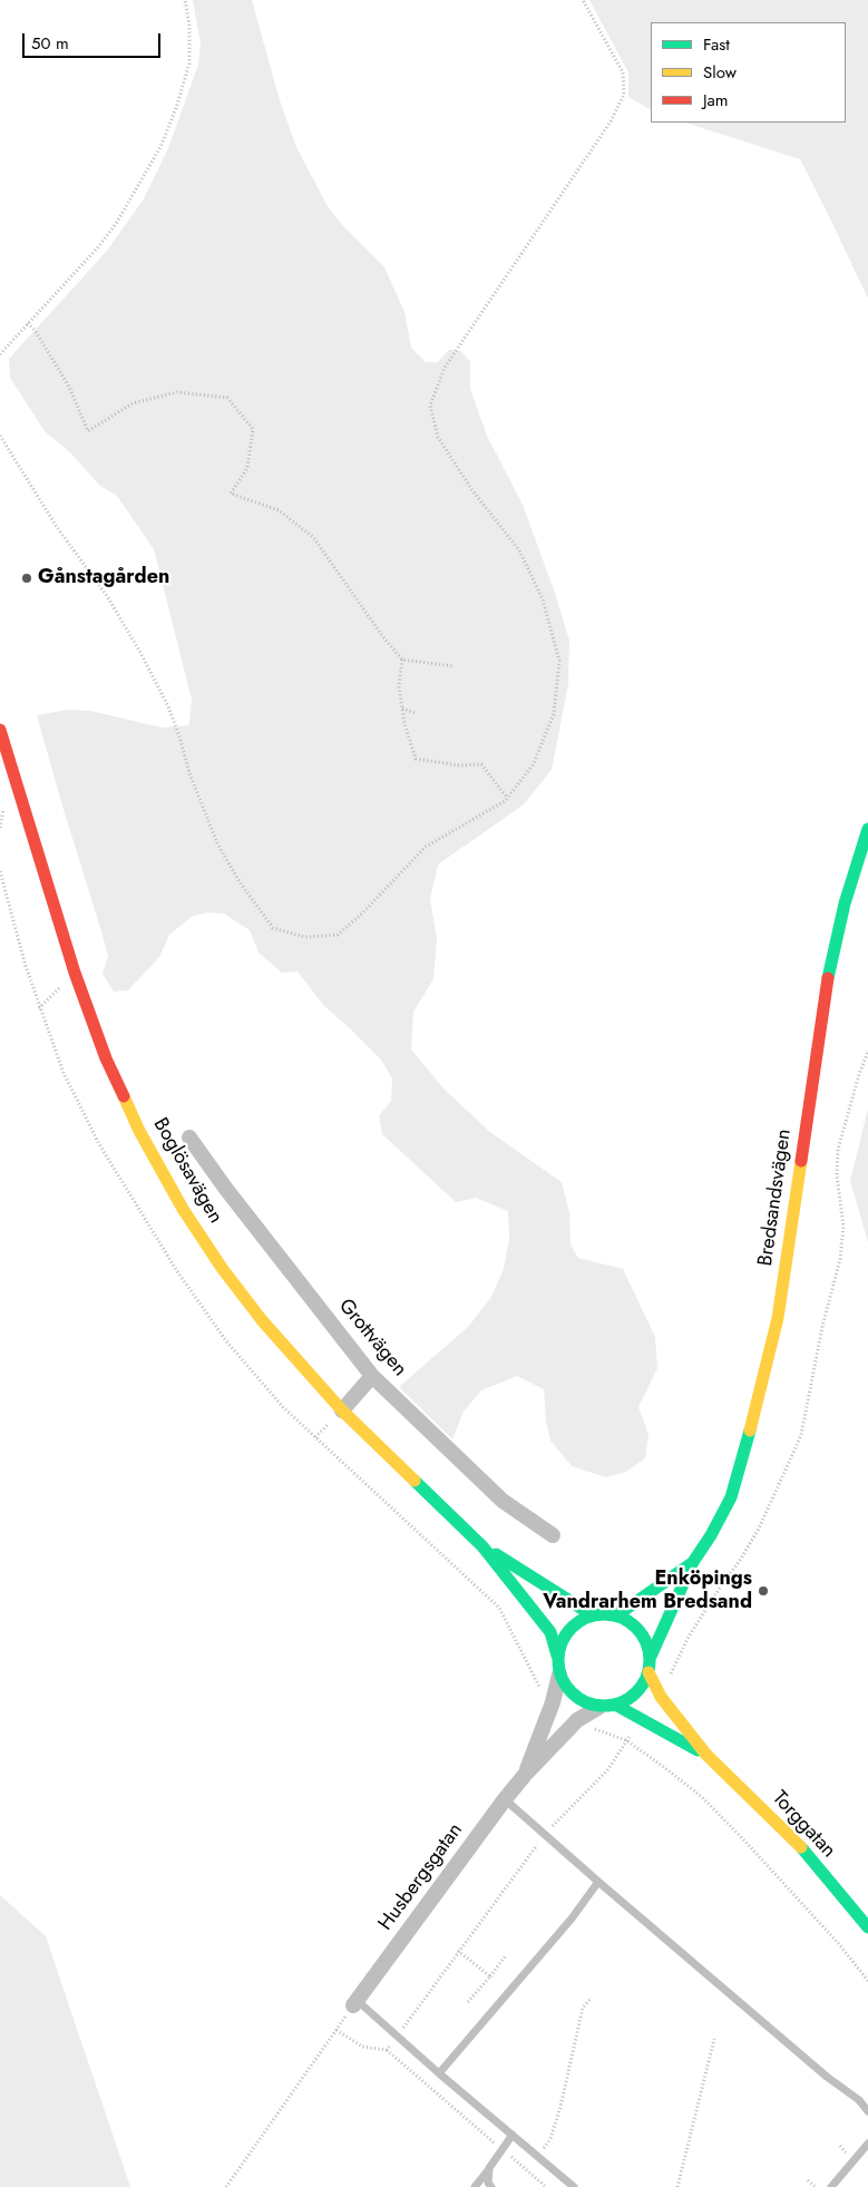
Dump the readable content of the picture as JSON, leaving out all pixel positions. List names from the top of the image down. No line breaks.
{"streets":{"street":["Boglösavägen","Bredsandsvägen","Grottvägen","Torggatan","Husbergsgatan"]},"crossings":[["Boglösavägen","Torggatan"],["Boglösavägen","Husbergsgatan"],["Torggatan","Husbergsgatan"]],"places":["Gånstagården","Enköpings Vandrarhem Bredsand"],"legend":["Fast","Slow","Jam"],"scale_bar":"50 m"}
